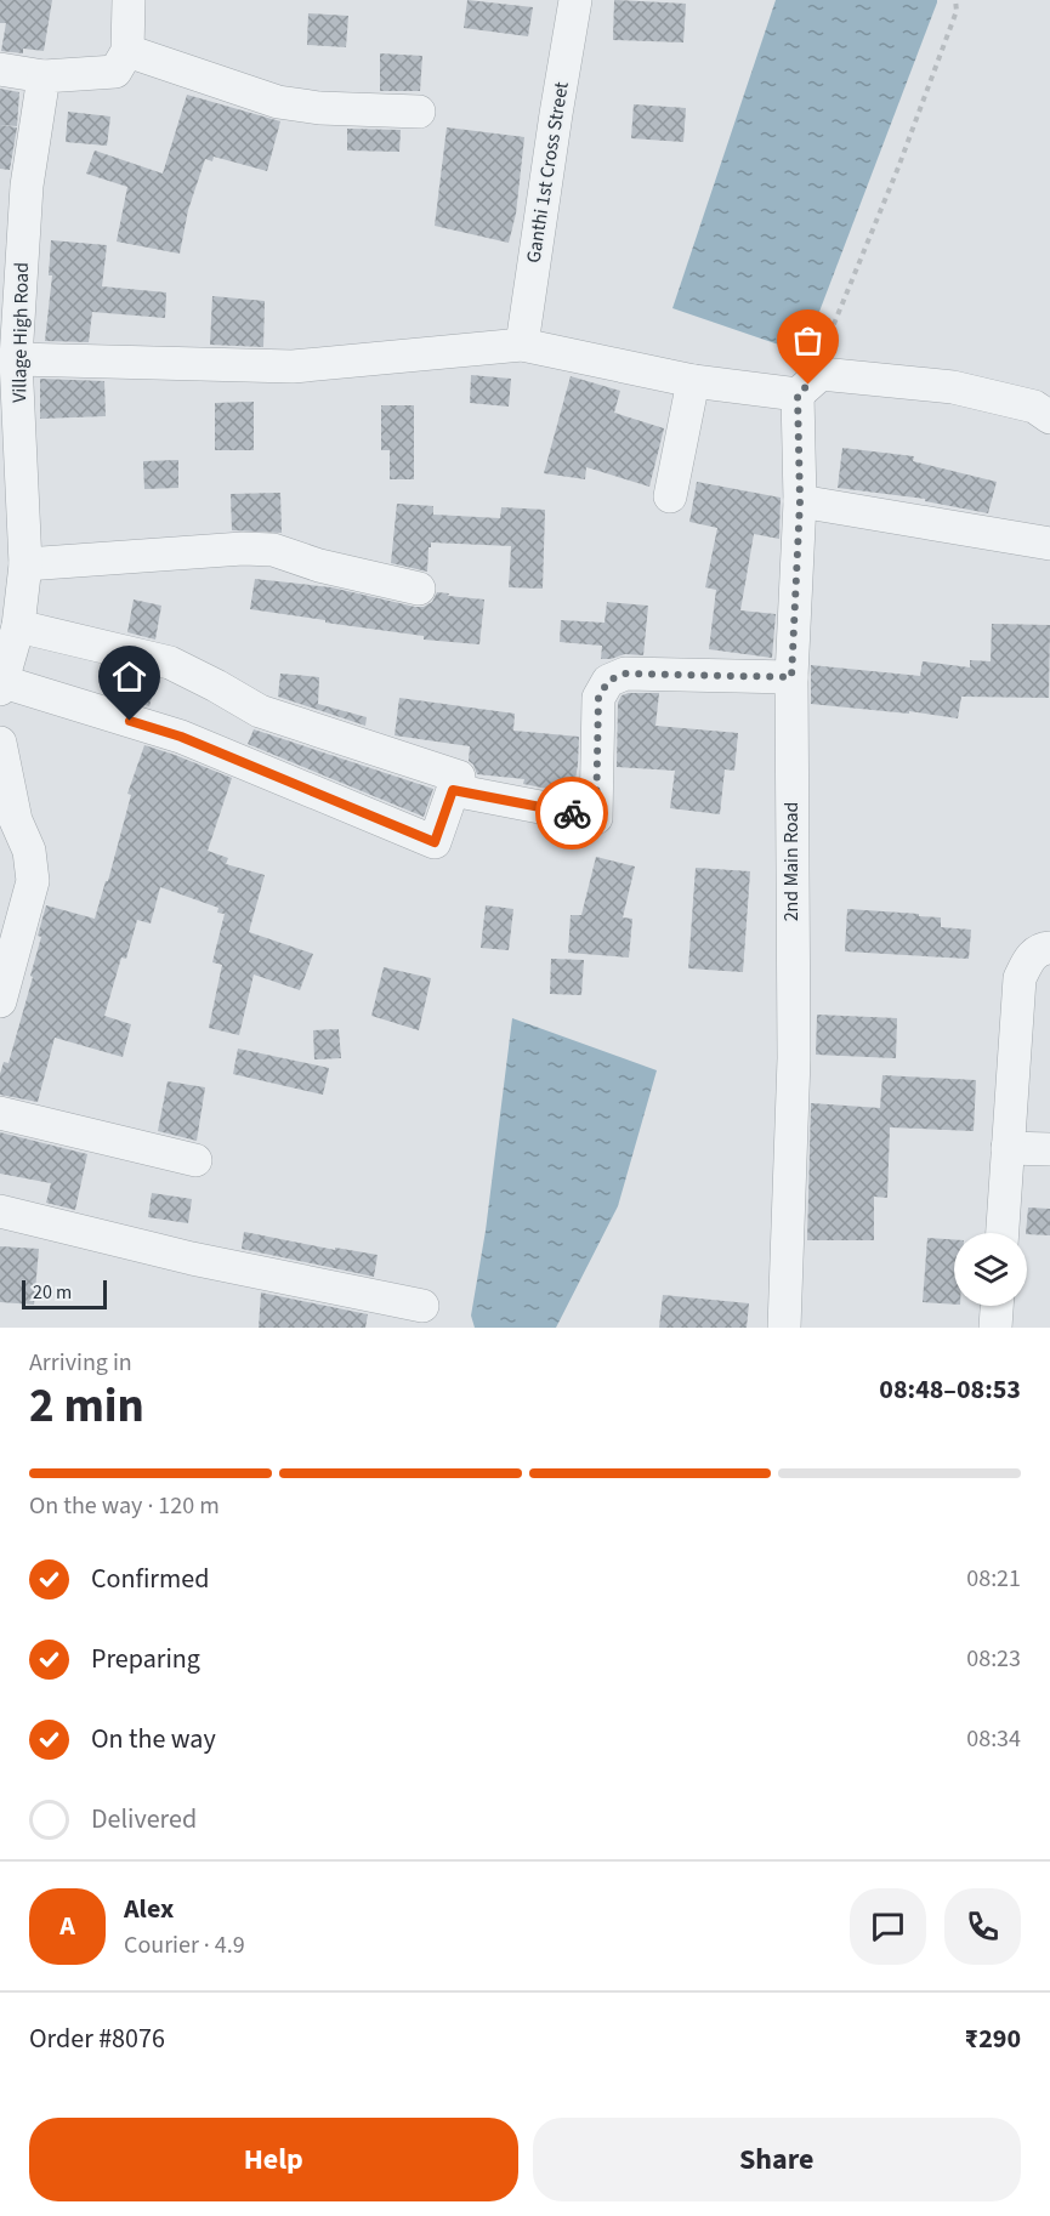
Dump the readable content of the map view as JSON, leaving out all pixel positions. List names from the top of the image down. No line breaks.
{"streets":{"street":["Ganthi 1st Cross Street","Village High Road","2nd Main Road"]},"scale_bar":"20 m","page":{"scale":"20 m","heading":["2 min","Arriving in","08:48–08:53"],"panel":["Alex","Courier · 4.9","Order #8076","₹290"],"bar":"On the way · 120 m","list":[["Confirmed","08:21"],["Preparing","08:23"],["On the way","08:34"],"Delivered"],"round":"A","buttons":["Help","Share"]}}
